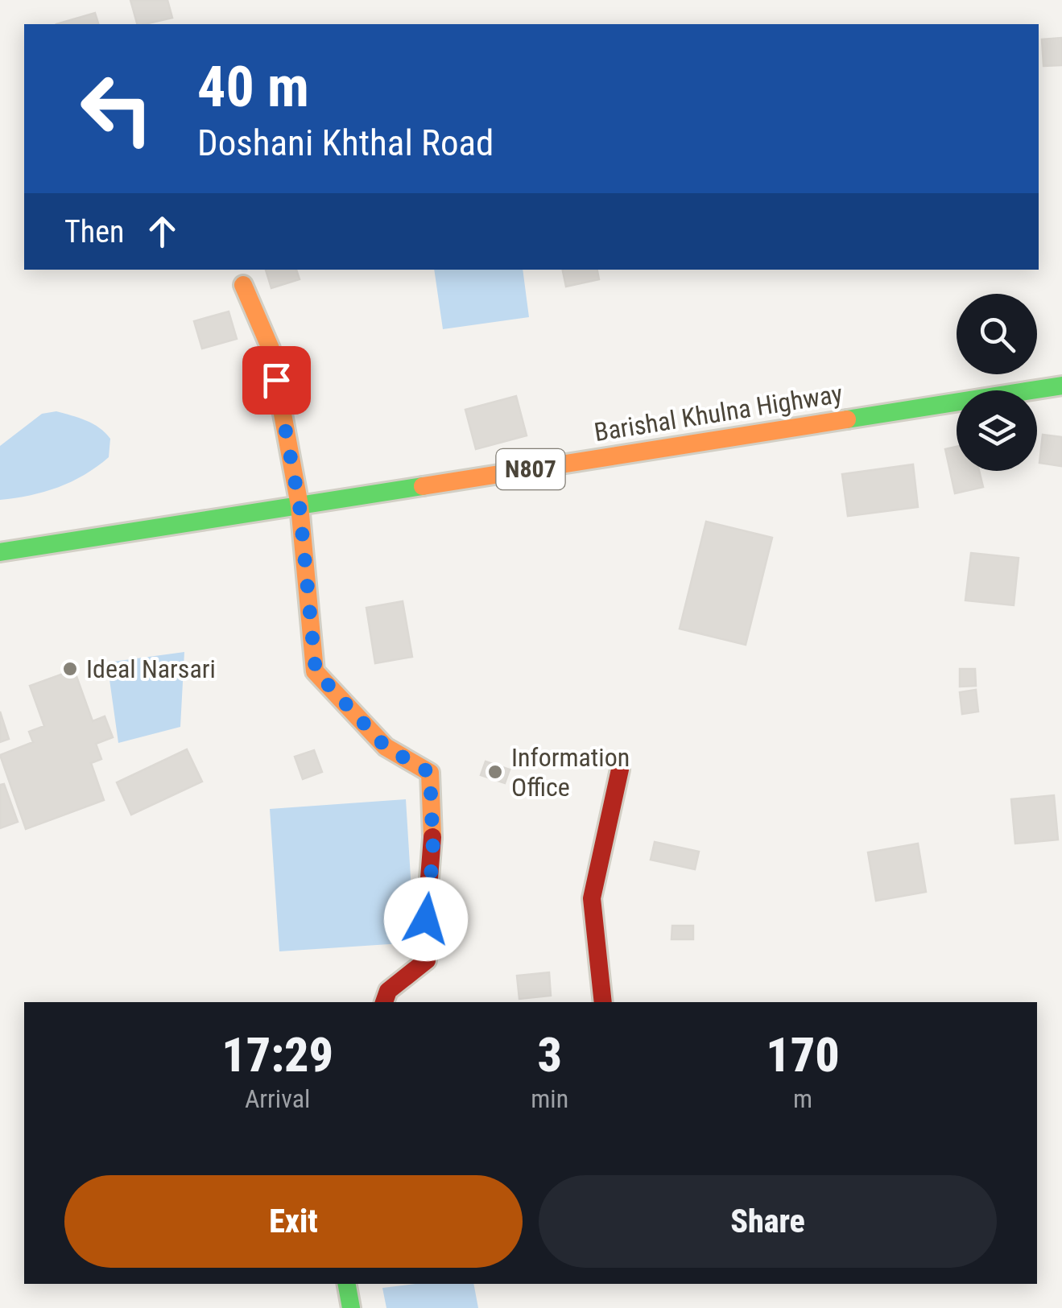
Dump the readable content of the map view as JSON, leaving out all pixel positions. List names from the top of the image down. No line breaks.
{"streets":{"main road":["Barishal Khulna Highway","N807"]},"places":["Ideal Narsari","Information Office"],"page":{"turn":["40 m","Doshani Khthal Road"],"then":"Then","eta":["17:29","Arrival","3","min","170","m"],"buttons":["Exit","Share"]}}
